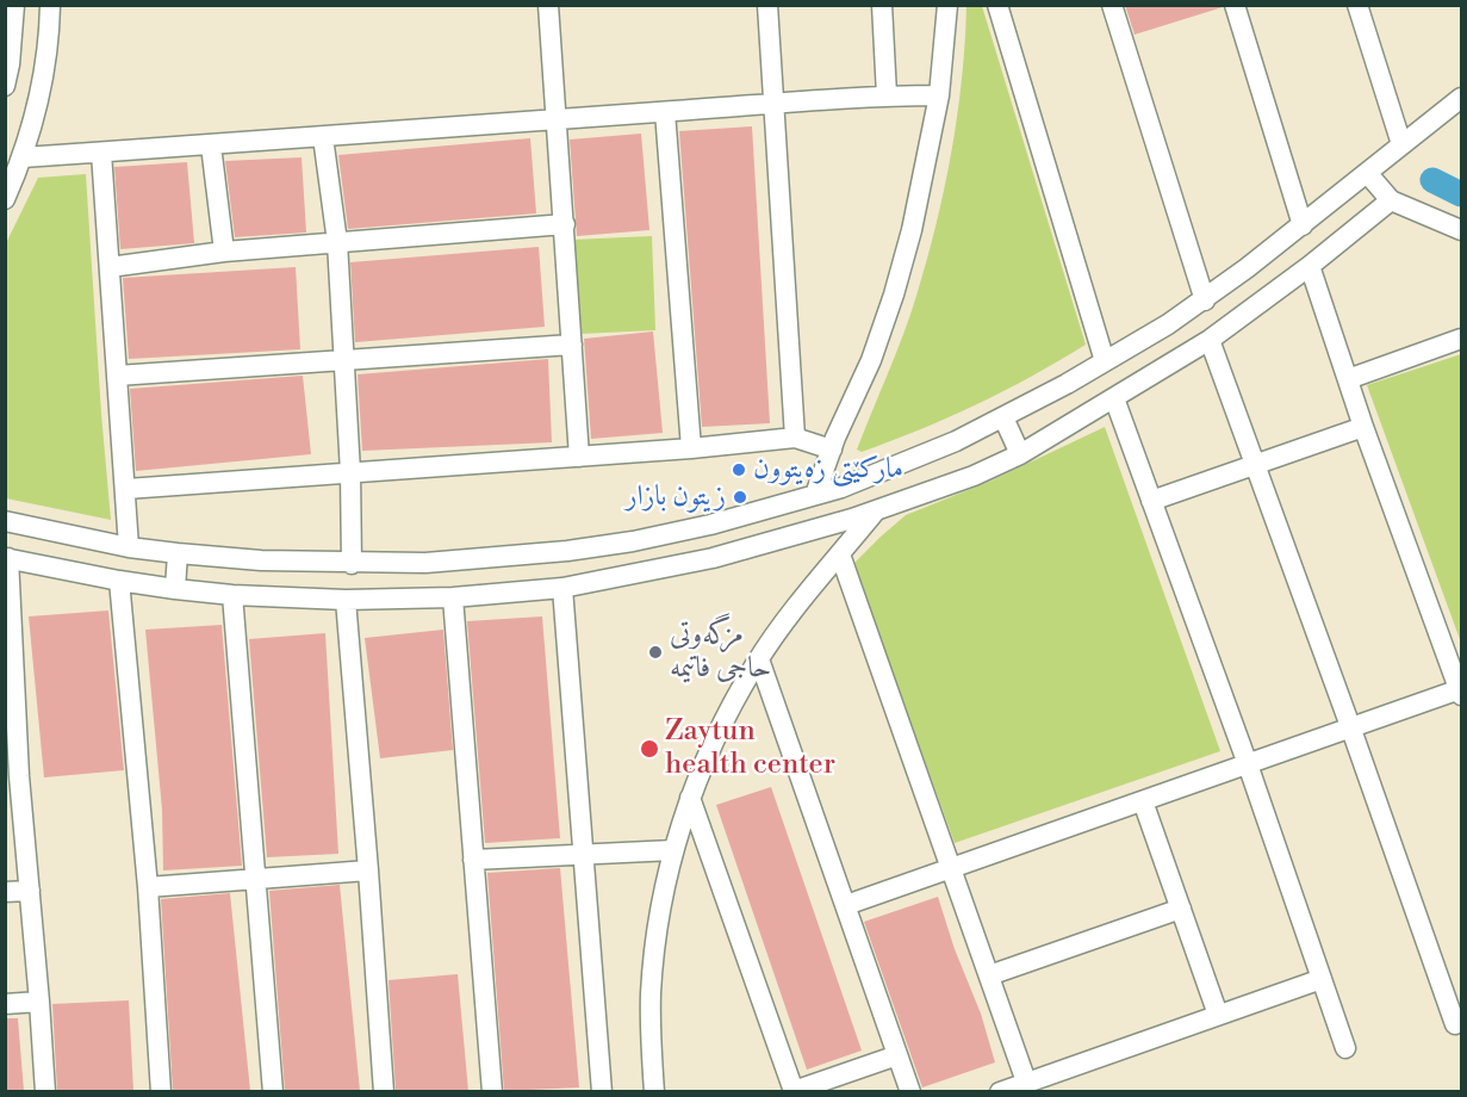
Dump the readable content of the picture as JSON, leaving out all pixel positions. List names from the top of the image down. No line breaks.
{"places":["مارکێتی زەیتوون","زيتون بازار","مزگەوتی حاجی فاتیمە","Zaytun health center"]}
